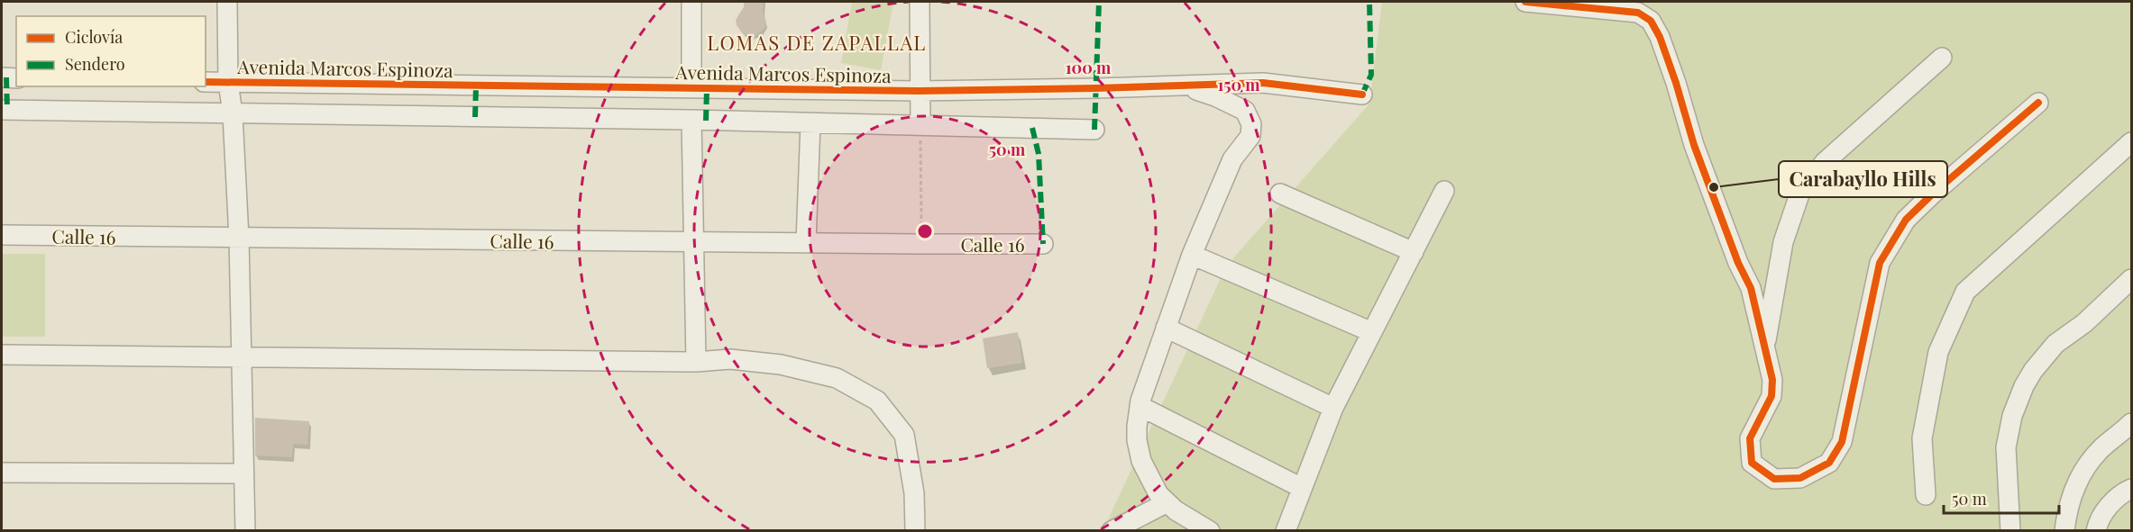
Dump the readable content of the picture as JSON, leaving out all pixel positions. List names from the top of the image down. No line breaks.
{"streets":{"street":["Avenida Marcos Espinoza","Calle 16"]},"districts":["LOMAS DE ZAPALLAL"],"places":["Carabayllo Hills"],"legend":["Ciclovía","Sendero"],"scale_bar":"50 m","rings":["100 m","150 m","50 m"]}
